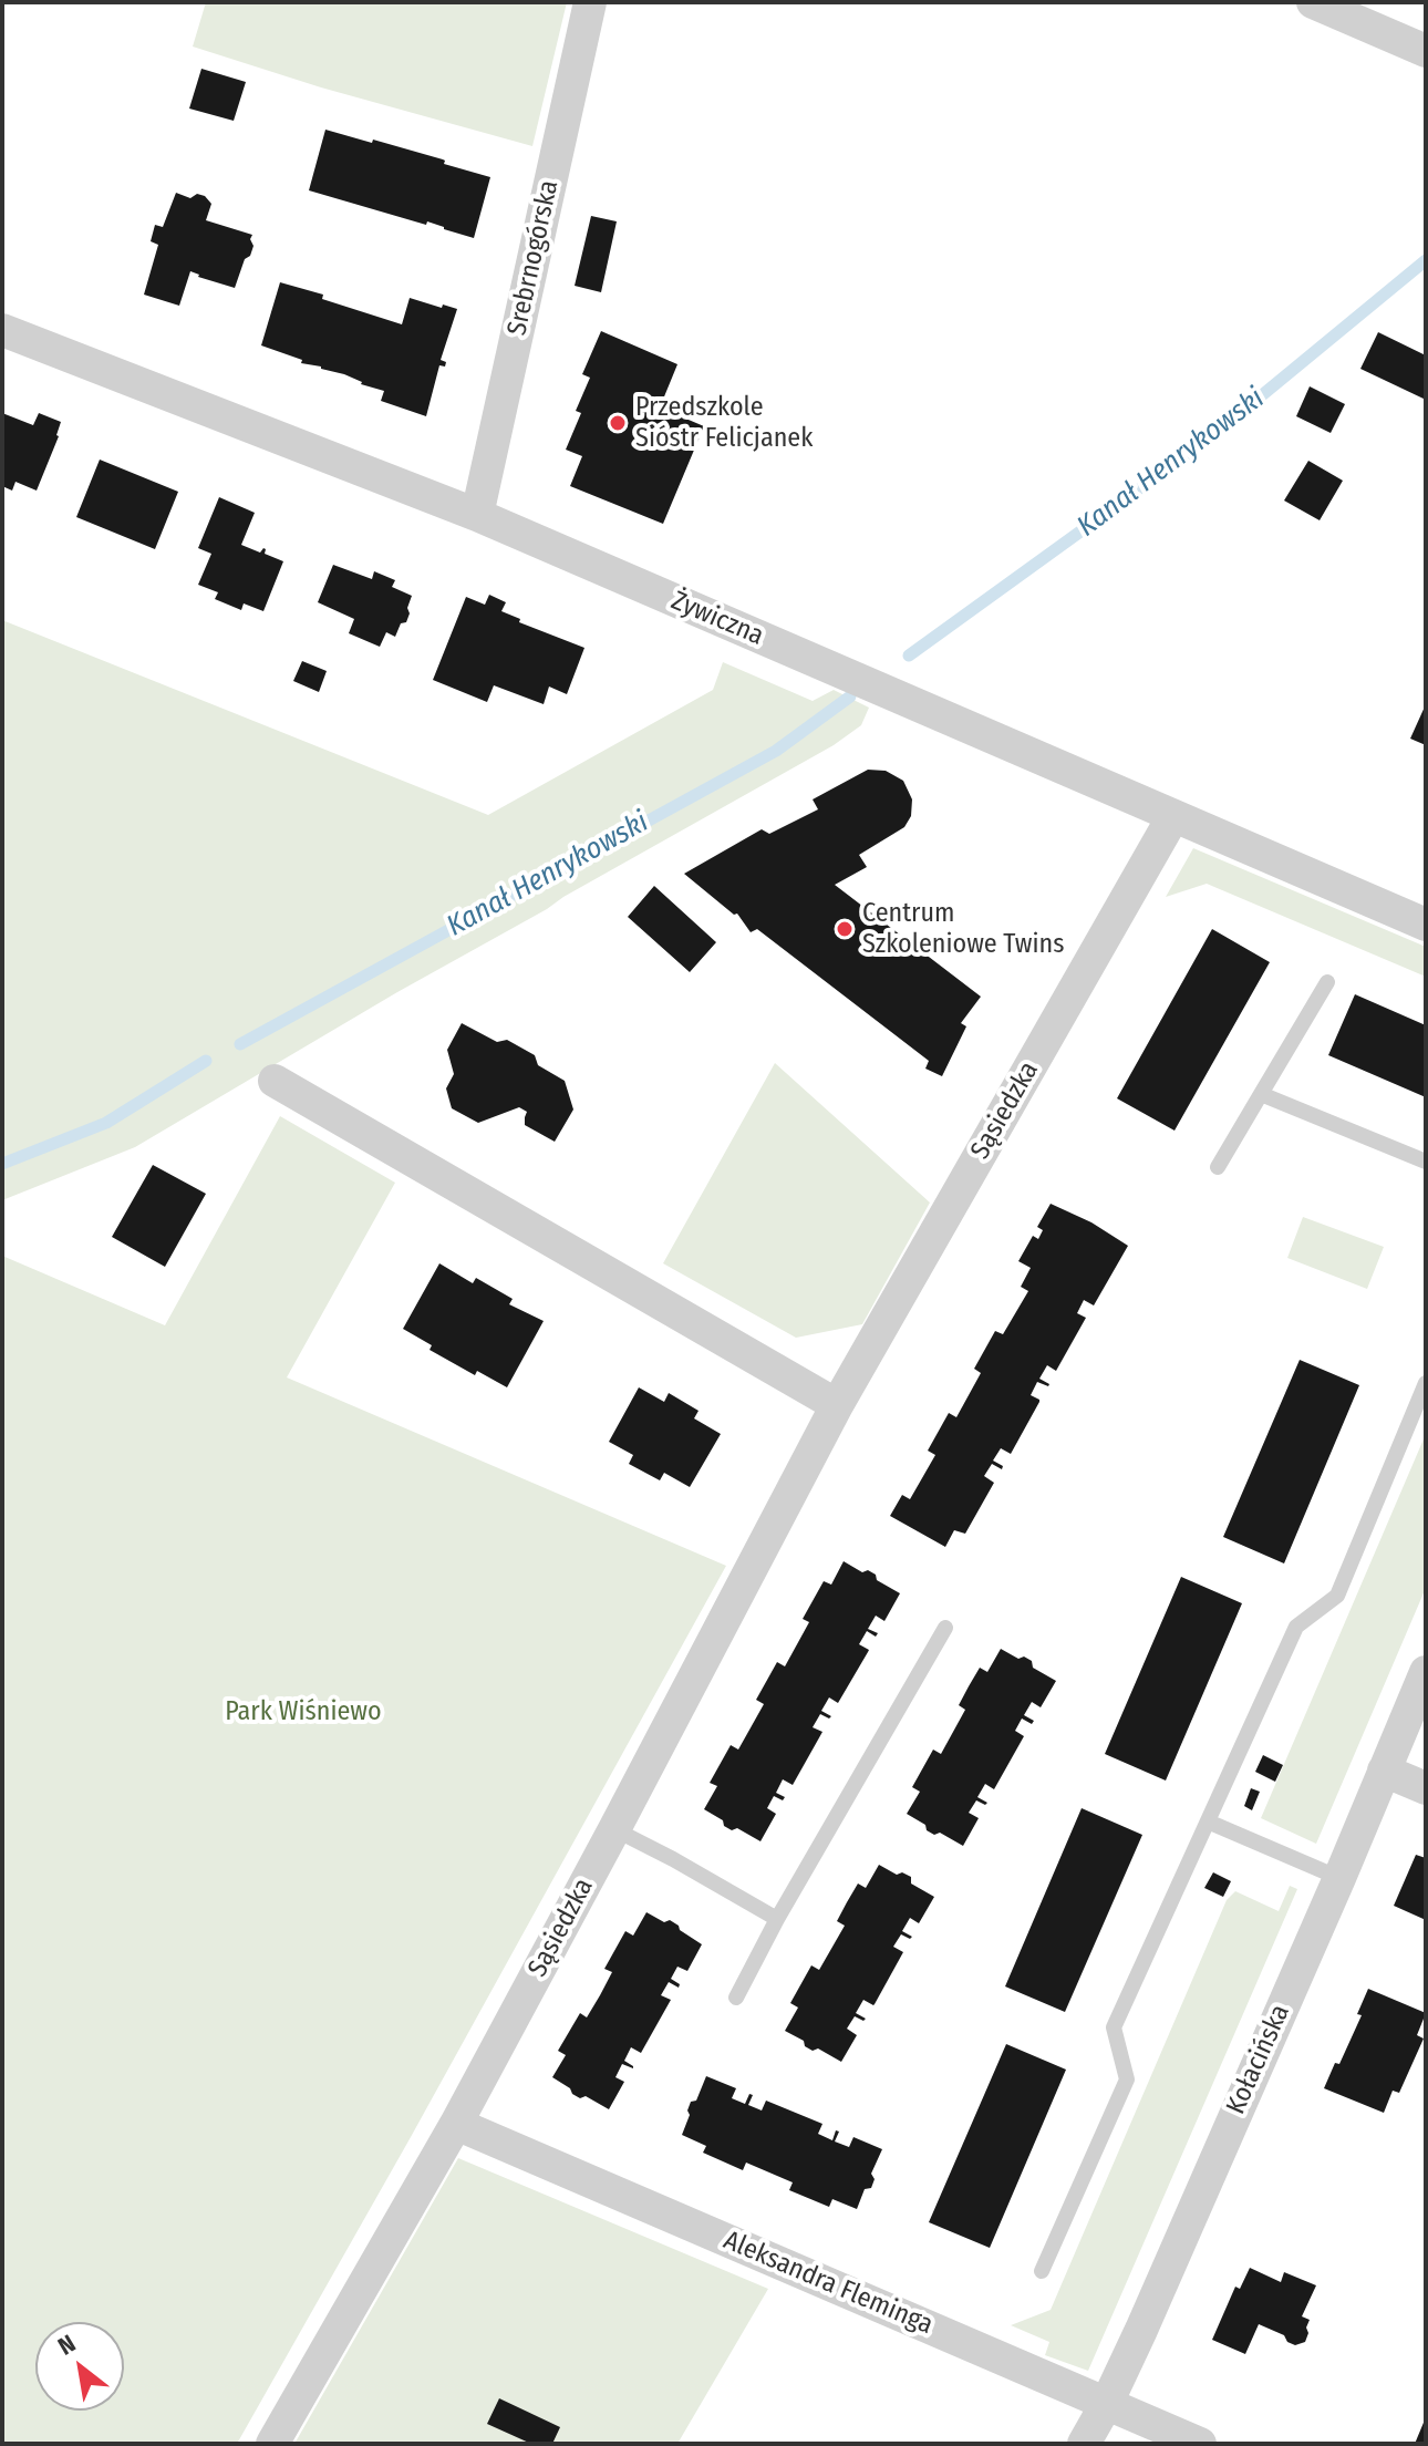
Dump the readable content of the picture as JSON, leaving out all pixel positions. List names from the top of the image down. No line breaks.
{"streets":{"street":["Srebrnogórska","Żywiczna","Sąsiedzka","Kołacińska","Aleksandra Fleminga"]},"crossings":[["Srebrnogórska","Żywiczna"],["Żywiczna","Sąsiedzka"],["Sąsiedzka","Aleksandra Fleminga"],["Kołacińska","Aleksandra Fleminga"]],"water":["Kanał Henrykowski"],"parks":["Park Wiśniewo"],"places":["Przedszkole Sióstr Felicjanek","Centrum Szkoleniowe Twins"],"north":"top left"}
